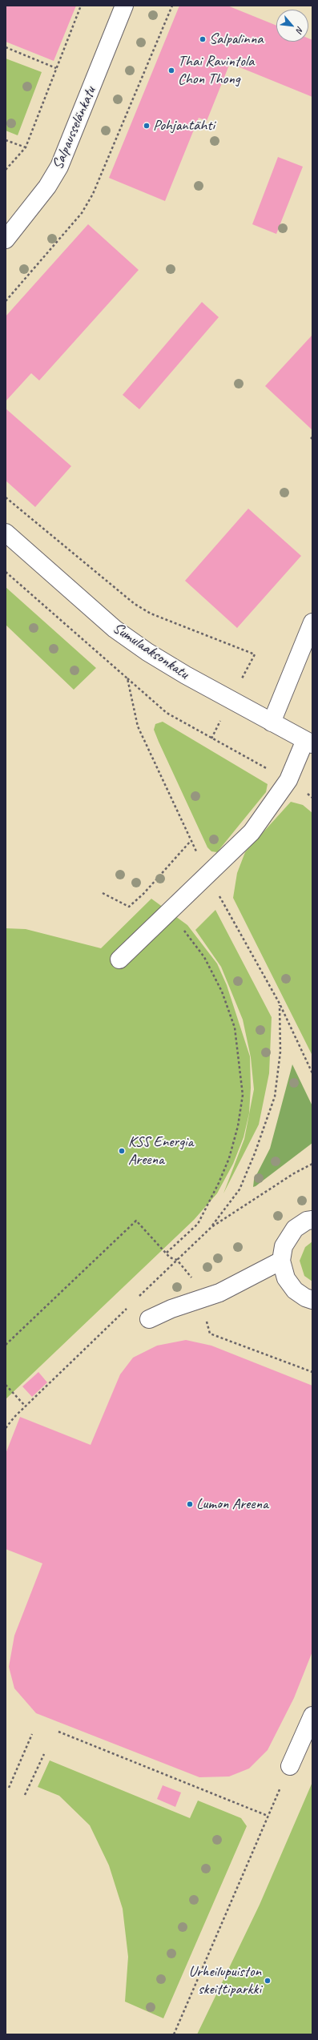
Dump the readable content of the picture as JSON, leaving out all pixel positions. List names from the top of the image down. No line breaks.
{"streets":{"street":["Salpausselänkatu","Sumulaaksonkatu"]},"places":["Salpalinna","Thai Ravintola Chon Thong","Pohjantähti","KSS Energia Areena","Lumon Areena","Urheilupuiston skeittiparkki"],"north":"bottom right"}
